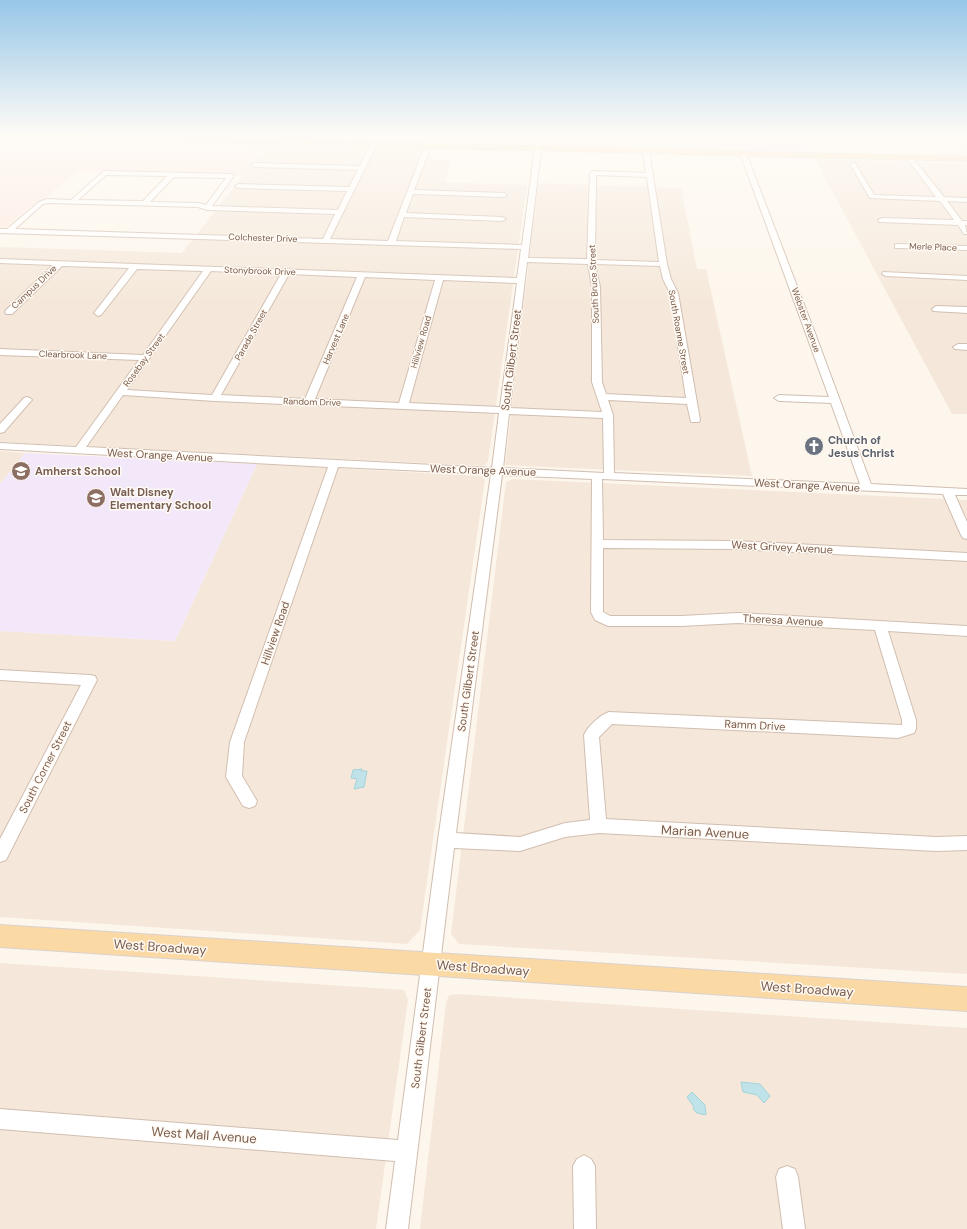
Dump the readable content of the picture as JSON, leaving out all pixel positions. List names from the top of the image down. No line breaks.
{"streets":{"main road":["West Broadway"],"street":["Colchester Drive","Merle Place","Stonybrook Drive","South Bruce Street","Campus Drive","Webster Avenue","South Roanne Street","Parade Street","Harvest Lane","Hillview Road","Clearbrook Lane","Rosebay Street","South Gilbert Street","Random Drive","West Orange Avenue","West Grivey Avenue","Theresa Avenue","Ramm Drive","South Corner Street","Marian Avenue","West Mall Avenue"]},"crossings":[["Colchester Drive","South Gilbert Street"],["Stonybrook Drive","Campus Drive"],["Stonybrook Drive","Parade Street"],["Stonybrook Drive","Harvest Lane"],["Stonybrook Drive","Hillview Road"],["Stonybrook Drive","Rosebay Street"],["Stonybrook Drive","South Gilbert Street"],["South Bruce Street","Random Drive"],["South Bruce Street","West Orange Avenue"],["South Bruce Street","West Grivey Avenue"],["South Bruce Street","Theresa Avenue"],["Webster Avenue","West Orange Avenue"],["Parade Street","Random Drive"],["Harvest Lane","Random Drive"],["Hillview Road","Random Drive"],["Hillview Road","West Orange Avenue"],["Clearbrook Lane","Rosebay Street"],["Rosebay Street","Random Drive"],["Rosebay Street","West Orange Avenue"],["South Gilbert Street","Random Drive"],["South Gilbert Street","West Orange Avenue"],["South Gilbert Street","Marian Avenue"],["South Gilbert Street","West Broadway"],["South Gilbert Street","West Mall Avenue"],["Theresa Avenue","Ramm Drive"],["Ramm Drive","Marian Avenue"]],"places":{"church":["Church of Jesus Christ"],"school or university":["Amherst School","Walt Disney Elementary School"]}}
